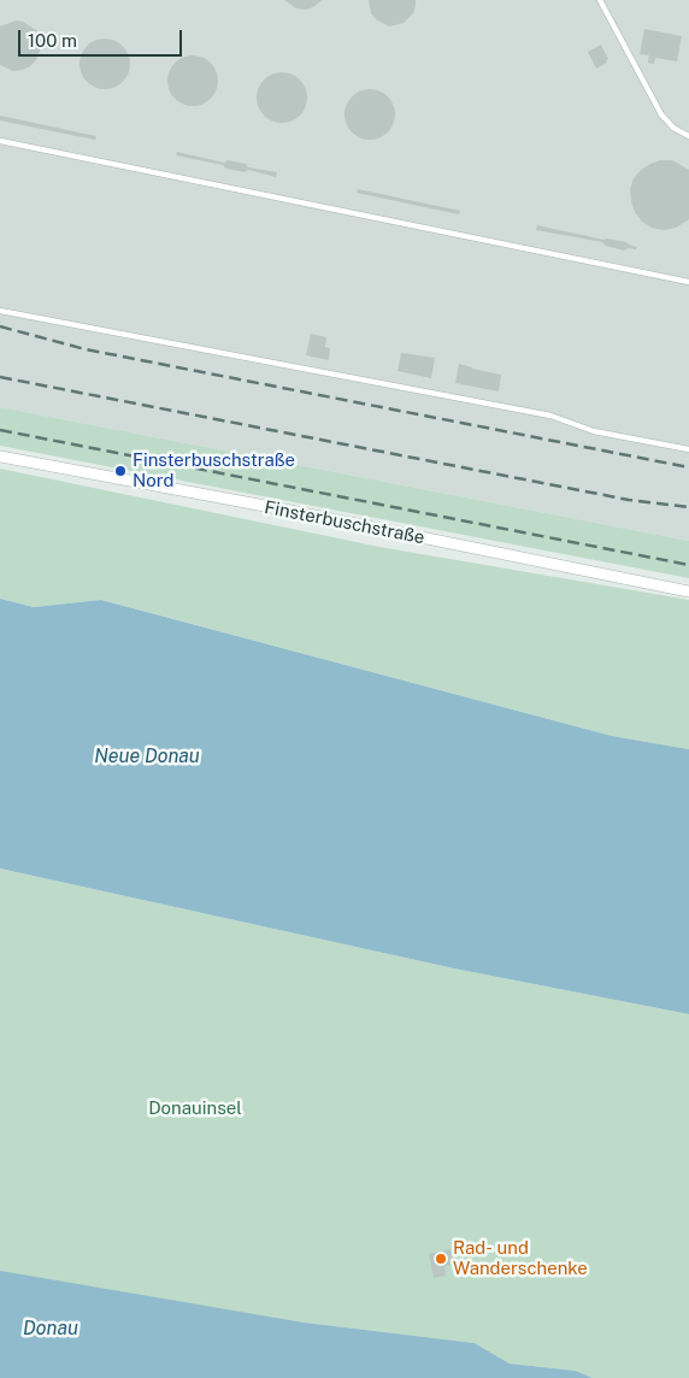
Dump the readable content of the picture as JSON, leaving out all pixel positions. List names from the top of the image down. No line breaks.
{"streets":{"street":["Finsterbuschstraße"]},"water":["Neue Donau","Donau"],"parks":["Donauinsel"],"places":["Finsterbuschstraße Nord","Rad- und Wanderschenke"],"scale_bar":"100 m"}
